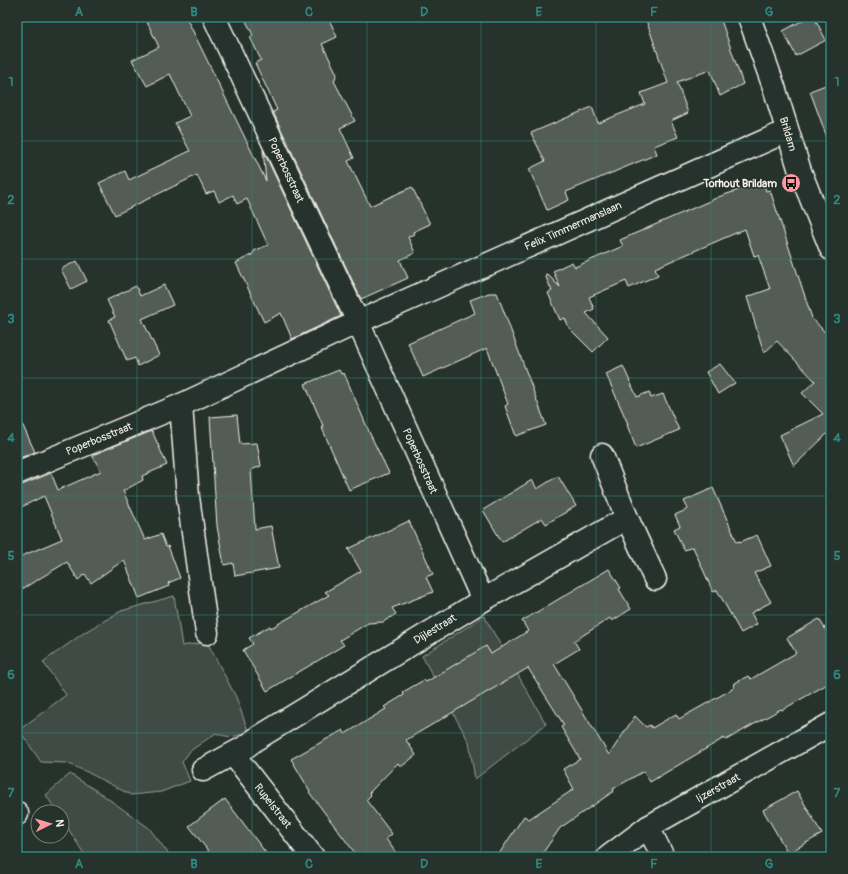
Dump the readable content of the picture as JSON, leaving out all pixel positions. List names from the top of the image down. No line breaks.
{"streets":{"street":["Brildam","Poperbosstraat","Felix Timmermanslaan","Dijlestraat","Ijzerstraat","Rupelstraat"]},"crossings":[["Brildam","Felix Timmermanslaan"],["Poperbosstraat","Felix Timmermanslaan"],["Poperbosstraat","Dijlestraat"],["Dijlestraat","Rupelstraat"]],"places":{"bus stop":["Torhout Brildam"]},"north":"right","grid":{"columns":["A","B","C","D","E","F","G"],"rows":["1","2","3","4","5","6","7"]}}
